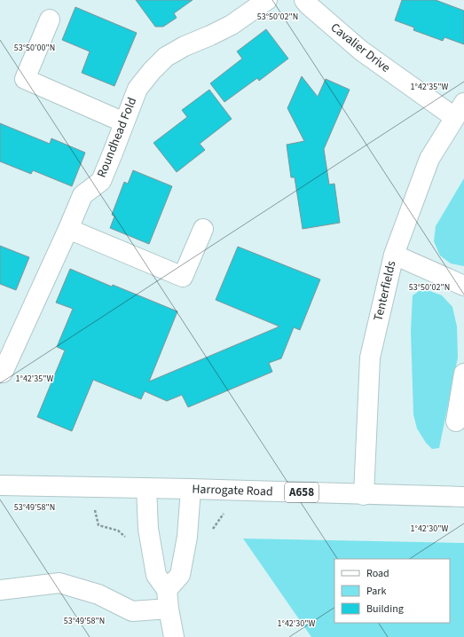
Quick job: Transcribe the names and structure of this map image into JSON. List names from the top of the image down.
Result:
{
  "streets": {
    "main road": [
      "Cavalier Drive",
      "Roundhead Fold",
      "Tenterfields",
      "Harrogate Road",
      "A658"
    ]
  },
  "crossings": [
    ["Cavalier Drive", "Tenterfields"],
    ["Tenterfields", "Harrogate Road"]
  ],
  "legend": ["Road", "Park", "Building"],
  "coordinates": [
    "53°50'02\"N",
    "53°50'00\"N",
    "1°42'35\"W",
    "53°49'58\"N",
    "1°42'30\"W"
  ]
}
